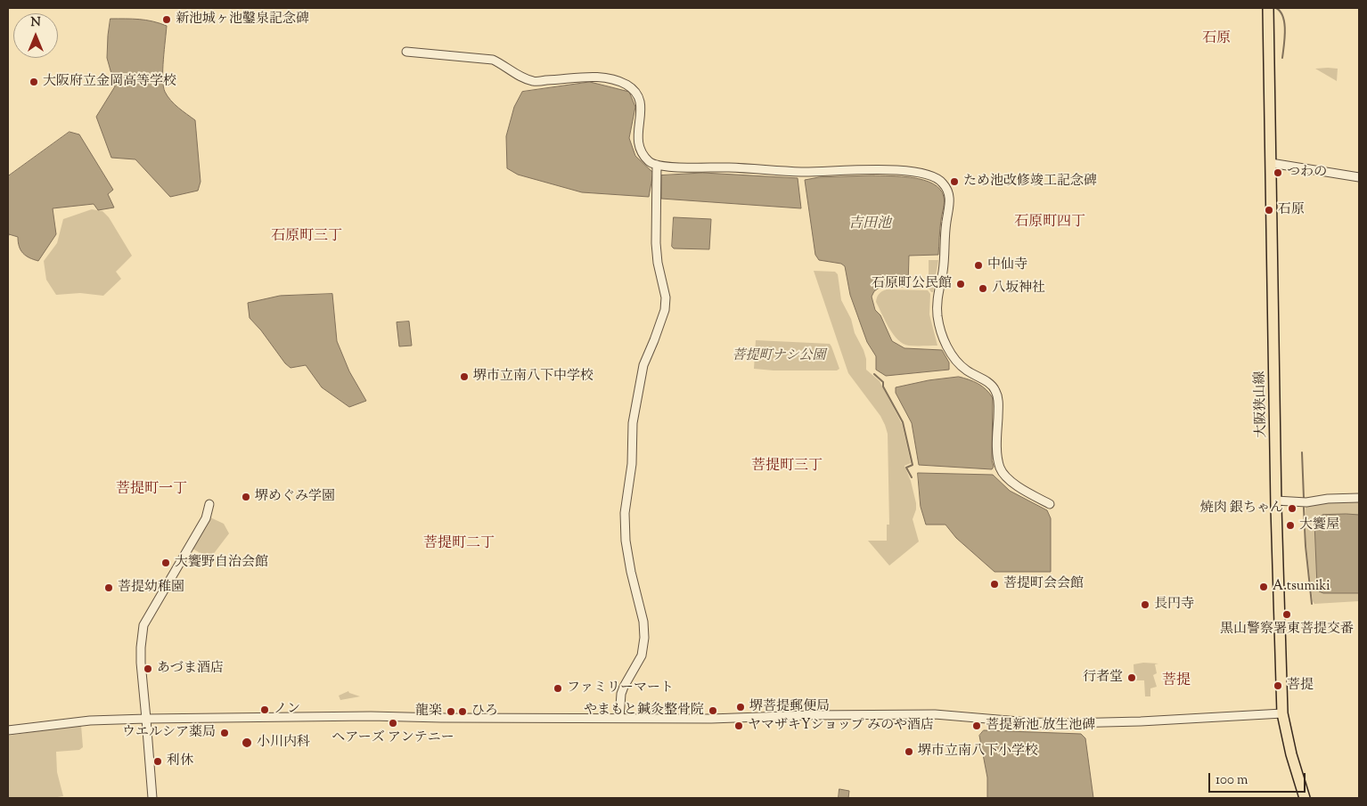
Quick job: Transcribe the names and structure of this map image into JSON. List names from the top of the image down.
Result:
{
  "streets": {
    "main road": ["大阪狭山線"]
  },
  "districts": [
    "石原",
    "石原町四丁",
    "石原町三丁",
    "菩提町三丁",
    "菩提町一丁",
    "菩提町二丁",
    "菩提"
  ],
  "water": ["吉田池"],
  "parks": ["菩提町ナシ公園"],
  "places": [
    "新池城ヶ池鑿泉記念碑",
    "大阪府立金岡高等学校",
    "つわの",
    "ため池改修竣工記念碑",
    "石原",
    "中仙寺",
    "石原町公民館",
    "八坂神社",
    "堺市立南八下中学校",
    "堺めぐみ学園",
    "焼肉 銀ちゃん",
    "大饗屋",
    "大饗野自治会館",
    "菩提町会会館",
    "A.tsumiki",
    "菩提幼稚園",
    "長円寺",
    "黒山警察署東菩提交番",
    "あづま酒店",
    "行者堂",
    "菩提",
    "ファミリーマート",
    "堺菩提郵便局",
    "ノン",
    "やまもと鍼灸整骨院",
    "龍楽",
    "ひろ",
    "ヘアーズ アンテニー",
    "ヤマザキYショップ みのや酒店",
    "菩提新池 放生池碑",
    "ウエルシア薬局",
    "小川内科",
    "堺市立南八下小学校",
    "利休"
  ],
  "scale_bar": "100 m",
  "north": "top"
}
